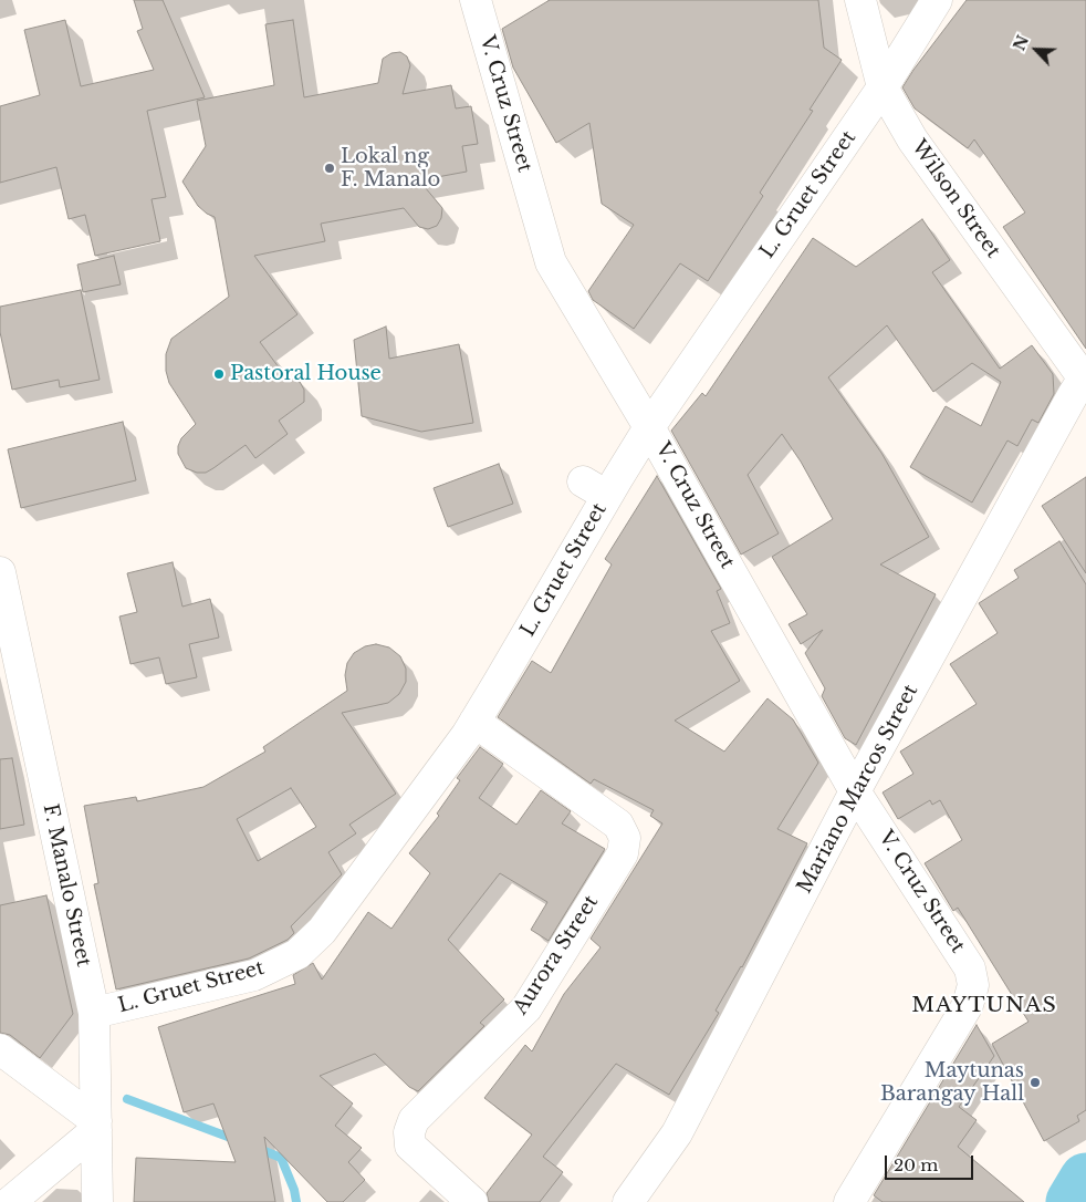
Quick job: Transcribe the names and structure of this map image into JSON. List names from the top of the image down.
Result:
{
  "streets": {
    "street": [
      "V. Cruz Street",
      "L. Gruet Street",
      "Wilson Street",
      "Mariano Marcos Street",
      "F. Manalo Street",
      "Aurora Street"
    ]
  },
  "crossings": [
    ["V. Cruz Street", "L. Gruet Street"],
    ["V. Cruz Street", "Mariano Marcos Street"],
    ["L. Gruet Street", "Wilson Street"],
    ["L. Gruet Street", "F. Manalo Street"],
    ["L. Gruet Street", "Aurora Street"],
    ["Wilson Street", "Mariano Marcos Street"]
  ],
  "districts": ["MAYTUNAS"],
  "places": ["Lokal ng F. Manalo", "Pastoral House", "Maytunas Barangay Hall"],
  "scale_bar": "20 m",
  "north": "top left"
}
